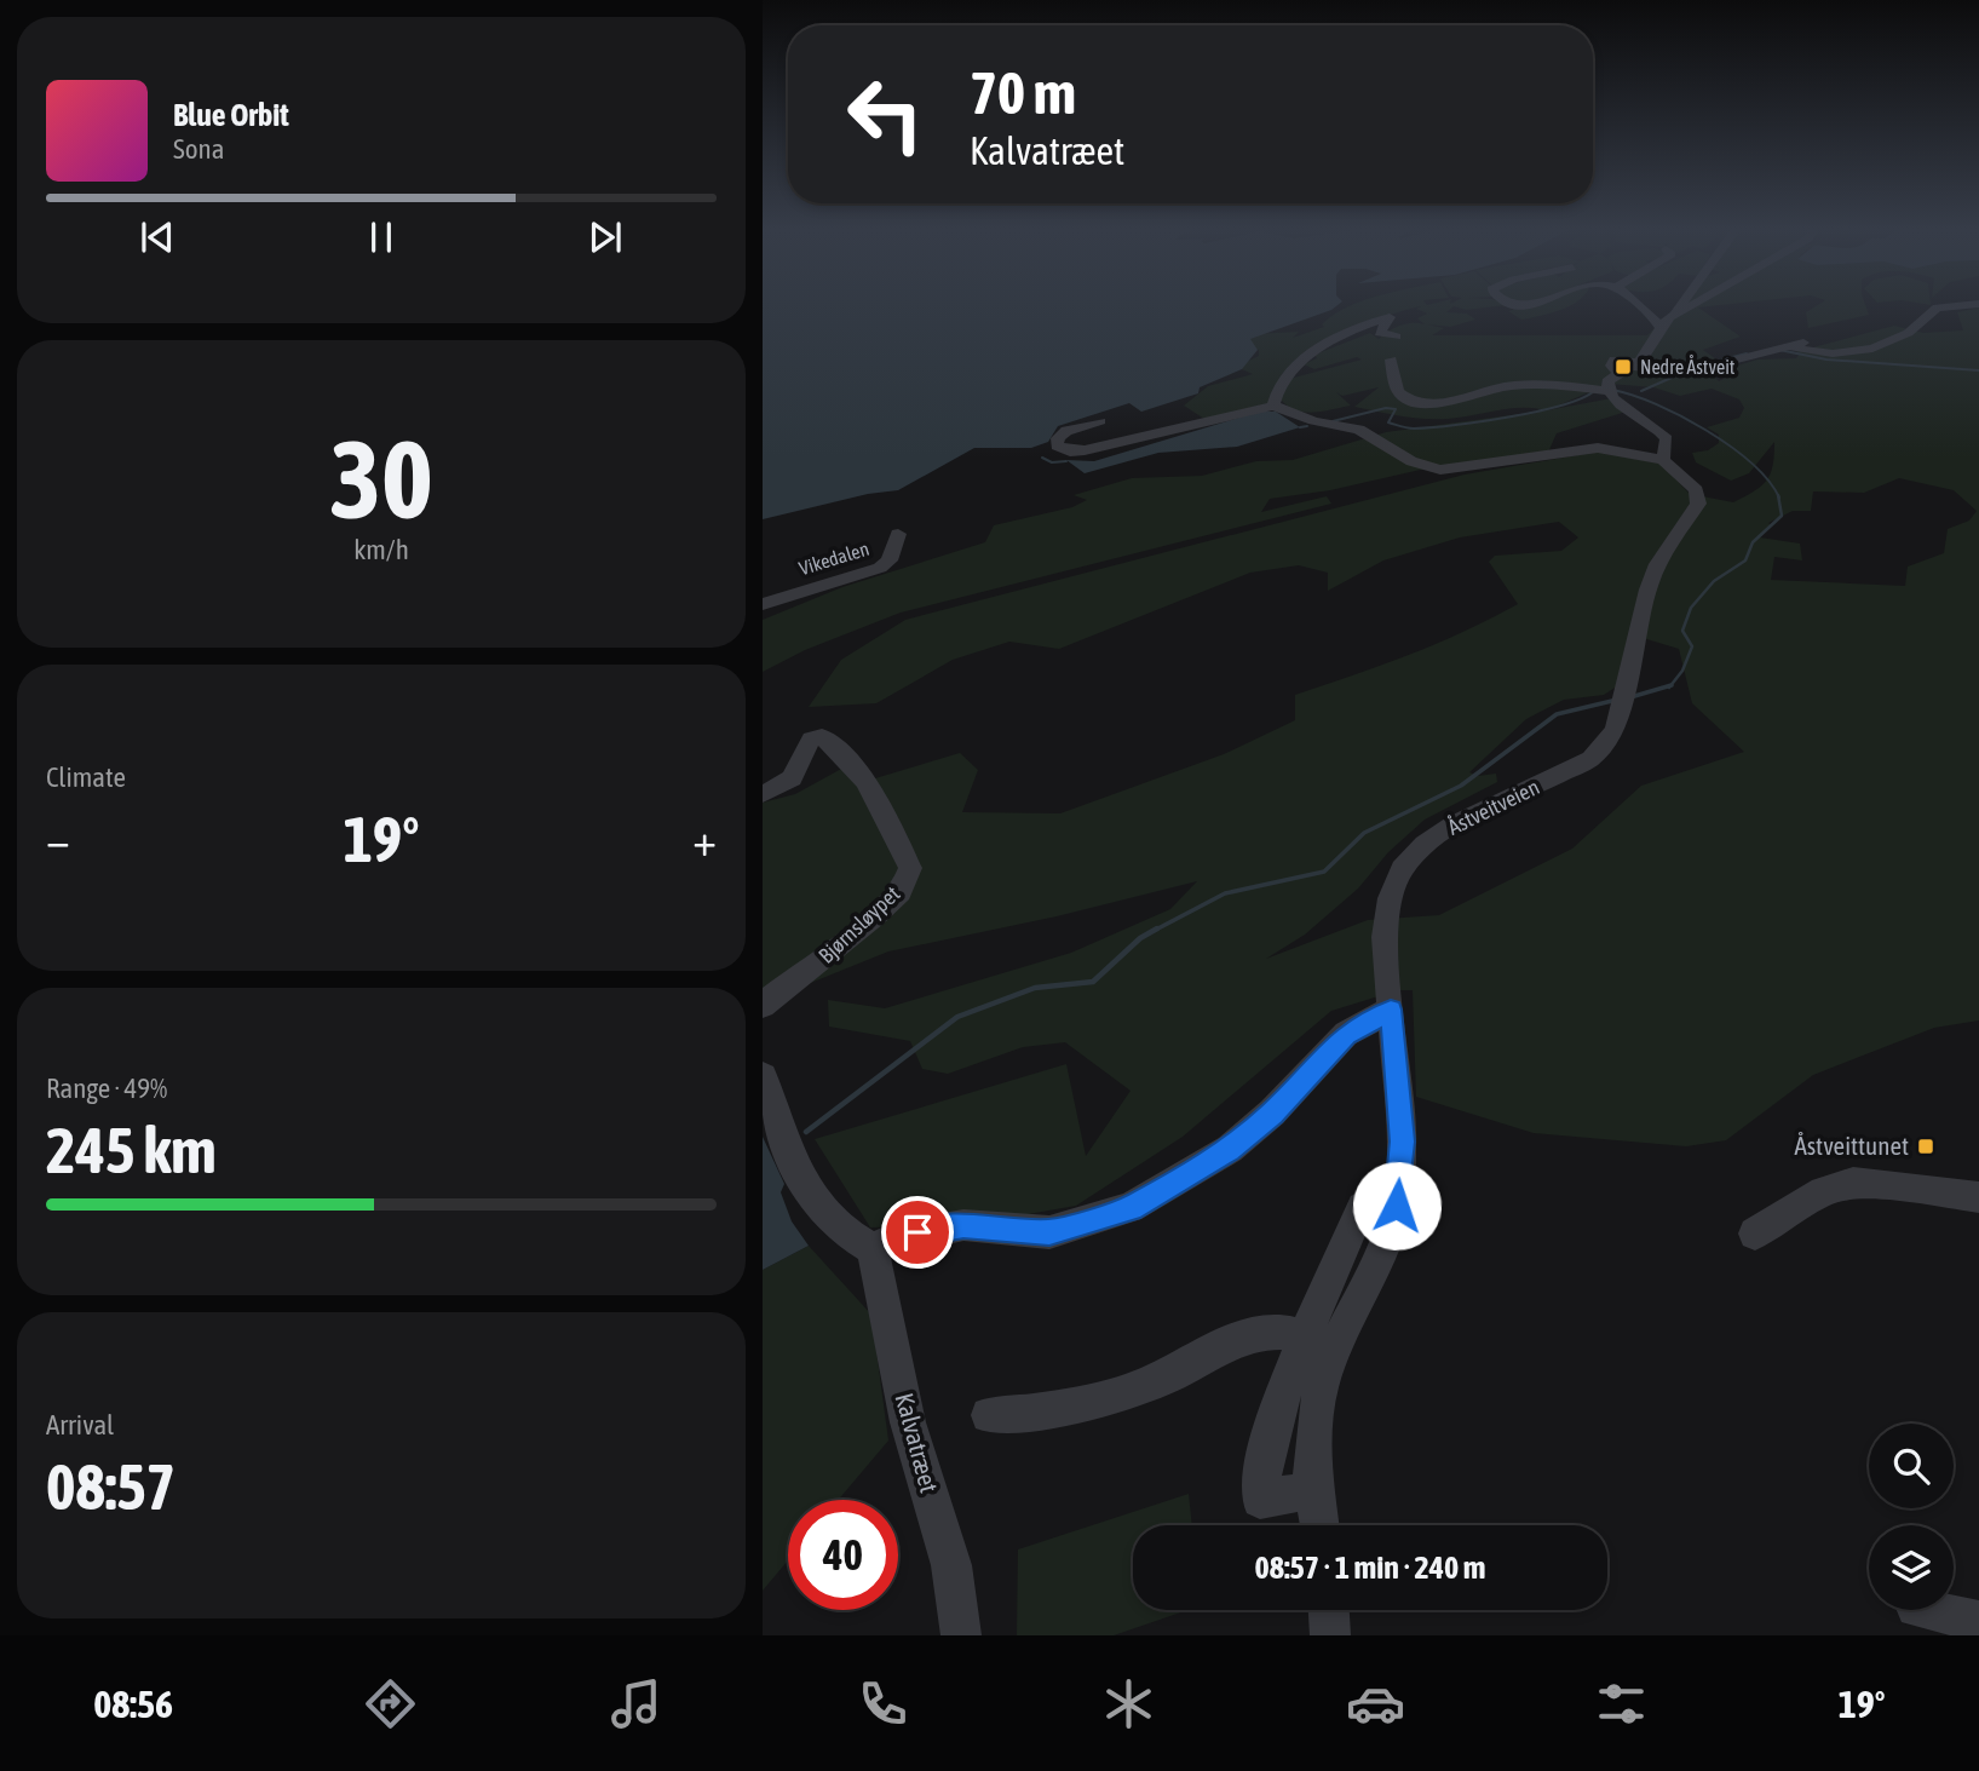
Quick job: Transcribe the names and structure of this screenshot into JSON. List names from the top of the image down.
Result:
{
  "streets": {
    "street": [
      "Vikedalen",
      "Åstveitveien",
      "Bjørnsløypet",
      "Kalvatræet"
    ]
  },
  "places": {
    "transit": ["Nedre Åstveit", "Åstveittunet"]
  },
  "page": {
    "turn": ["70 m", "Kalvatræet"],
    "song": ["Blue Orbit", "Sona"],
    "tile": [
      ["30", "km/h"],
      "Climate",
      ["Range · 49%", "245 km"],
      ["Arrival", "08:57"]
    ],
    "heat": ["−", "19°", "+"],
    "limit": "40",
    "trip": "08:57 · 1 min · 240 m",
    "tabs": ["08:56", "19°"]
  }
}
